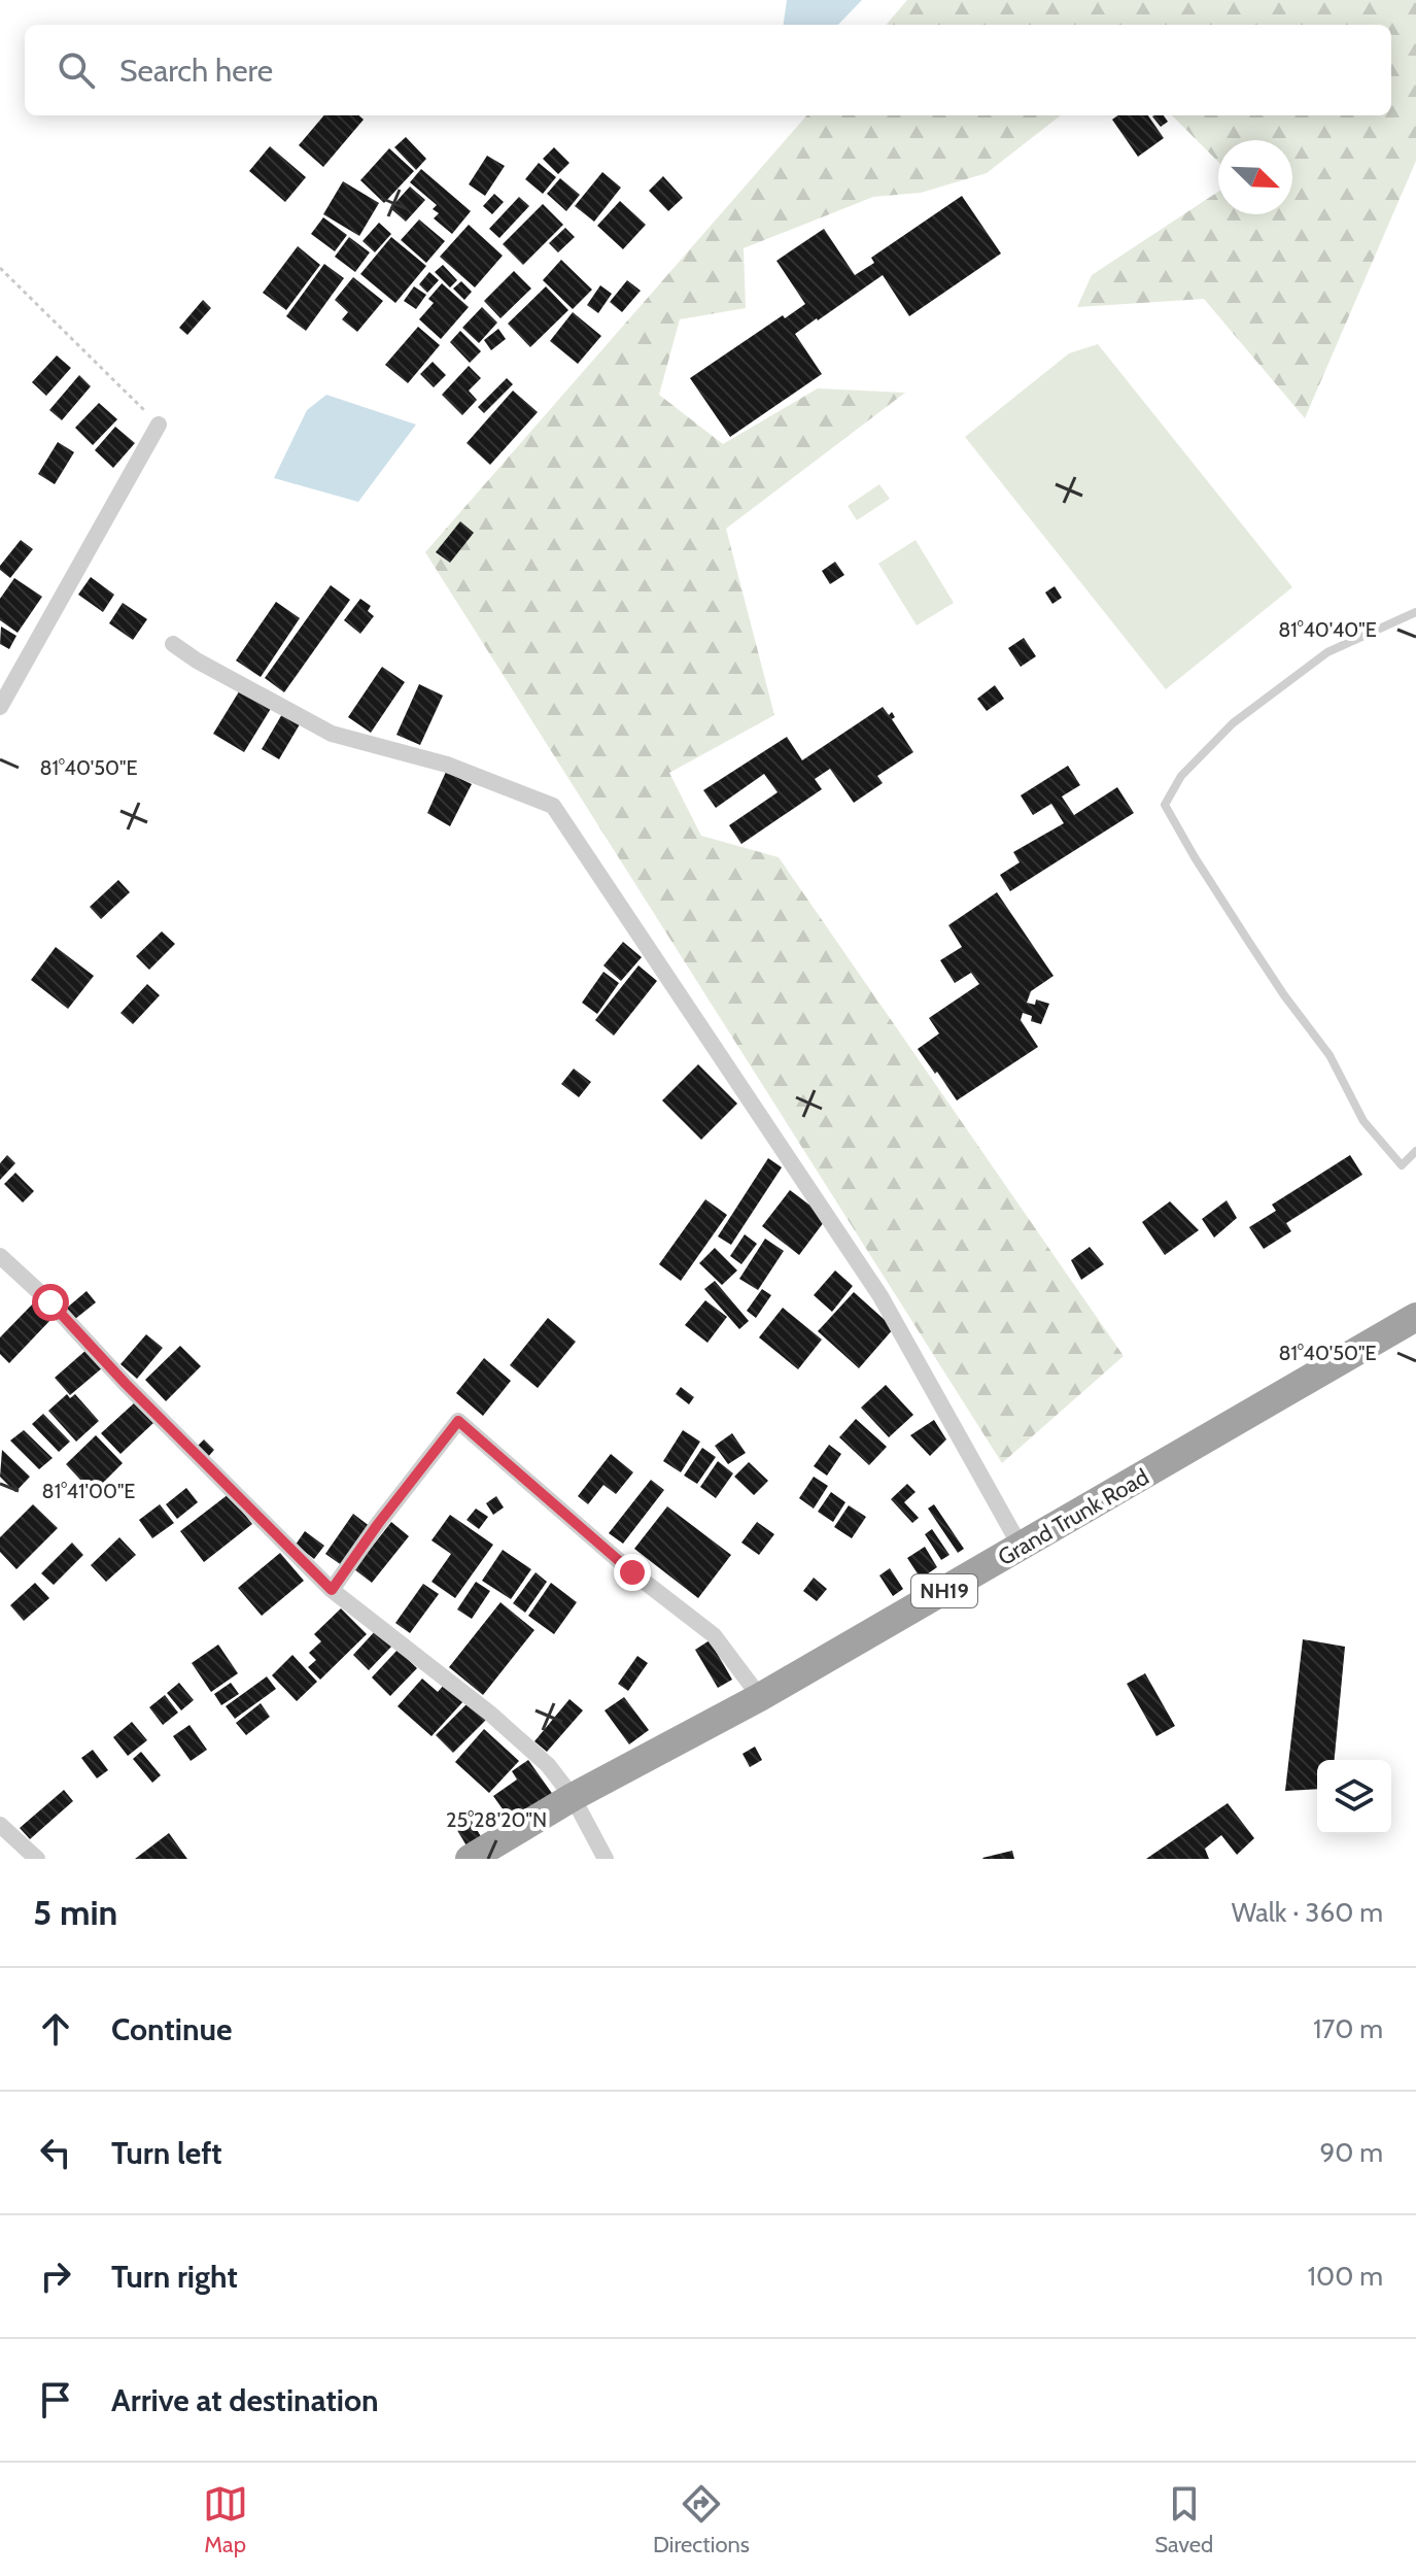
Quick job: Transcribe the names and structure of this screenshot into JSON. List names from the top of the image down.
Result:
{
  "streets": {
    "highway": ["Grand Trunk Road", "NH19"]
  },
  "north": "bottom right",
  "page": {
    "search": "Search here",
    "heading": ["5 min", "Walk · 360 m"],
    "list": [
      ["Continue", "170 m"],
      ["Turn left", "90 m"],
      ["Turn right", "100 m"],
      "Arrive at destination"
    ],
    "nav": ["Map", "Directions", "Saved"]
  },
  "coordinates": [
    "81°40'40\"E",
    "81°40'50\"E",
    "81°41'00\"E",
    "25°28'20\"N"
  ]
}
